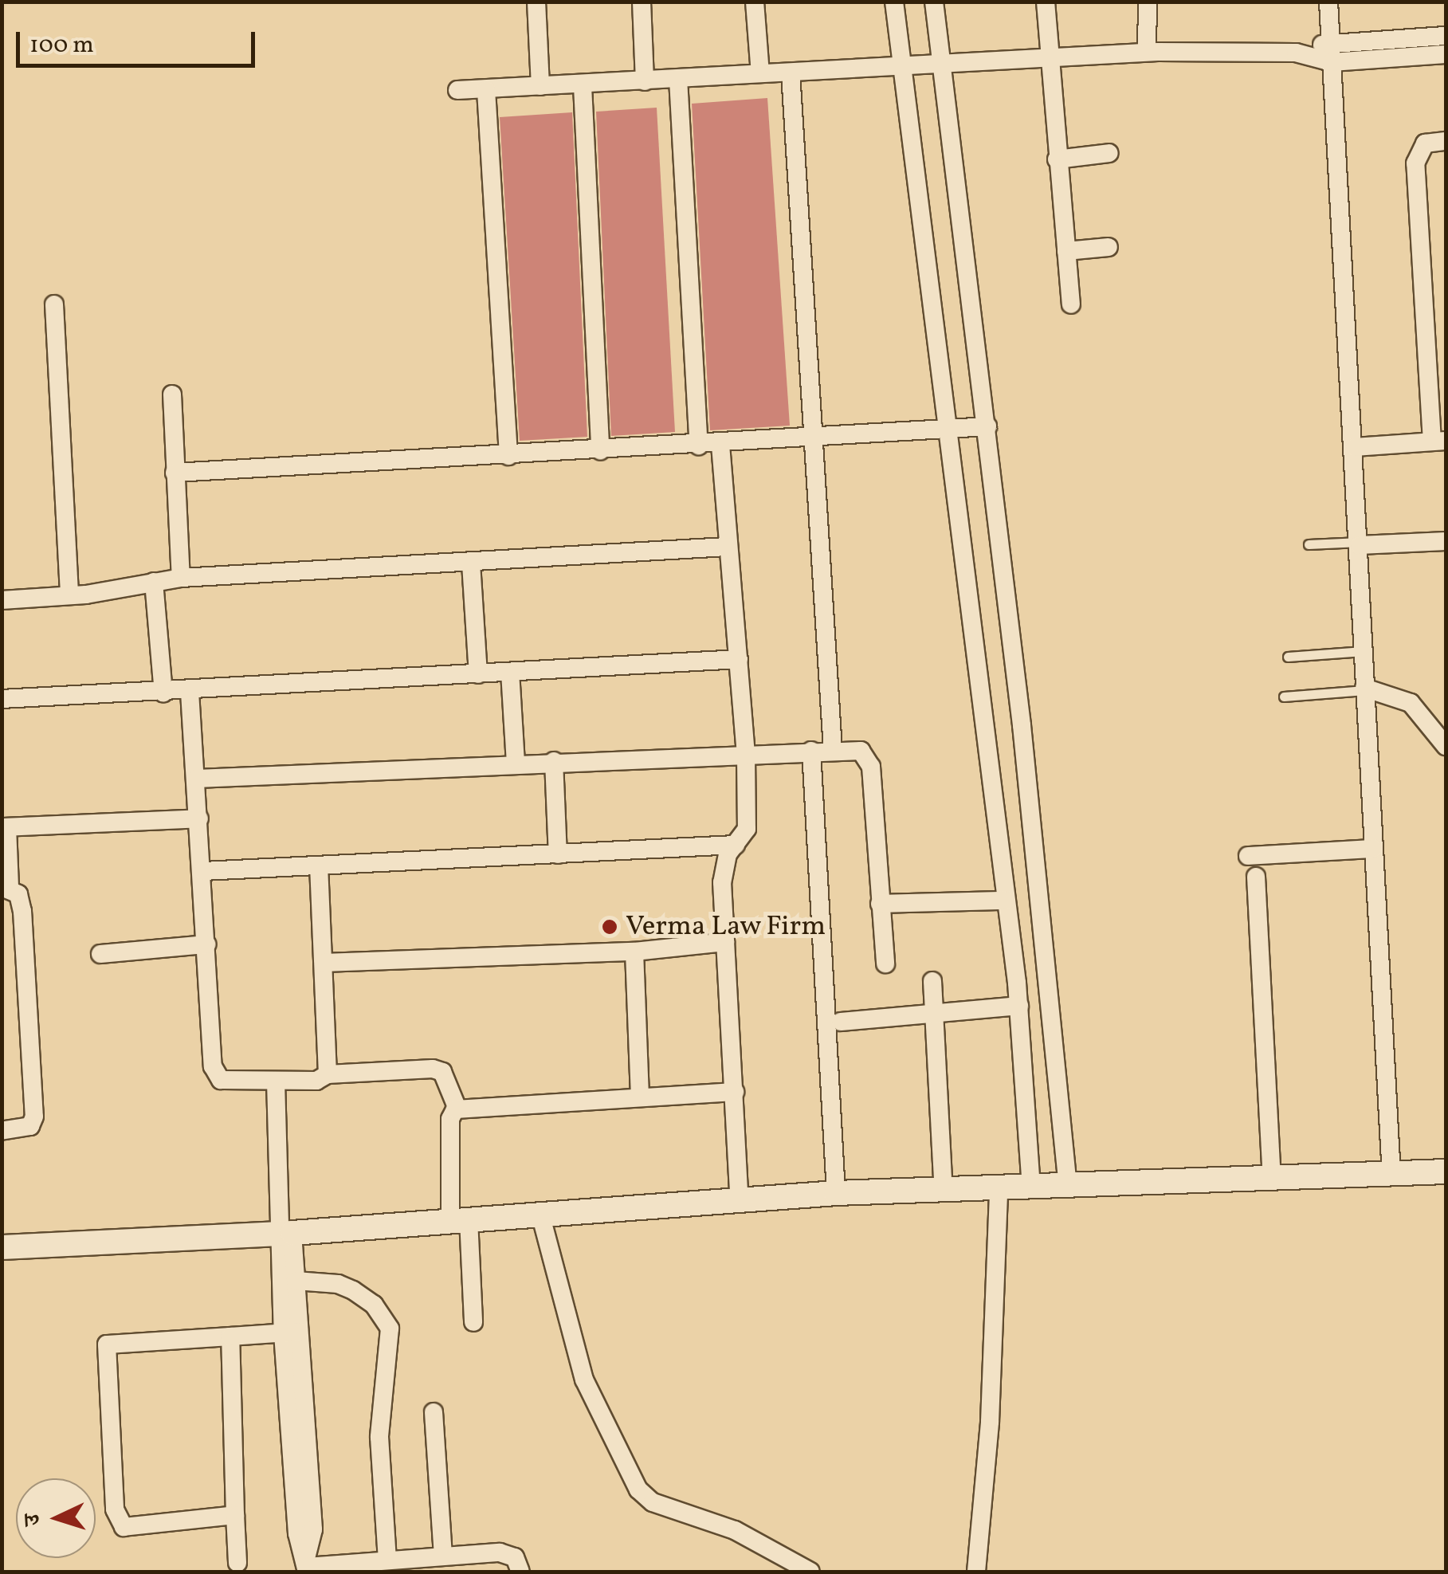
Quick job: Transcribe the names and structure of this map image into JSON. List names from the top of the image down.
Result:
{
  "places": ["Verma Law Firm"],
  "scale_bar": "100 m",
  "north": "left"
}
